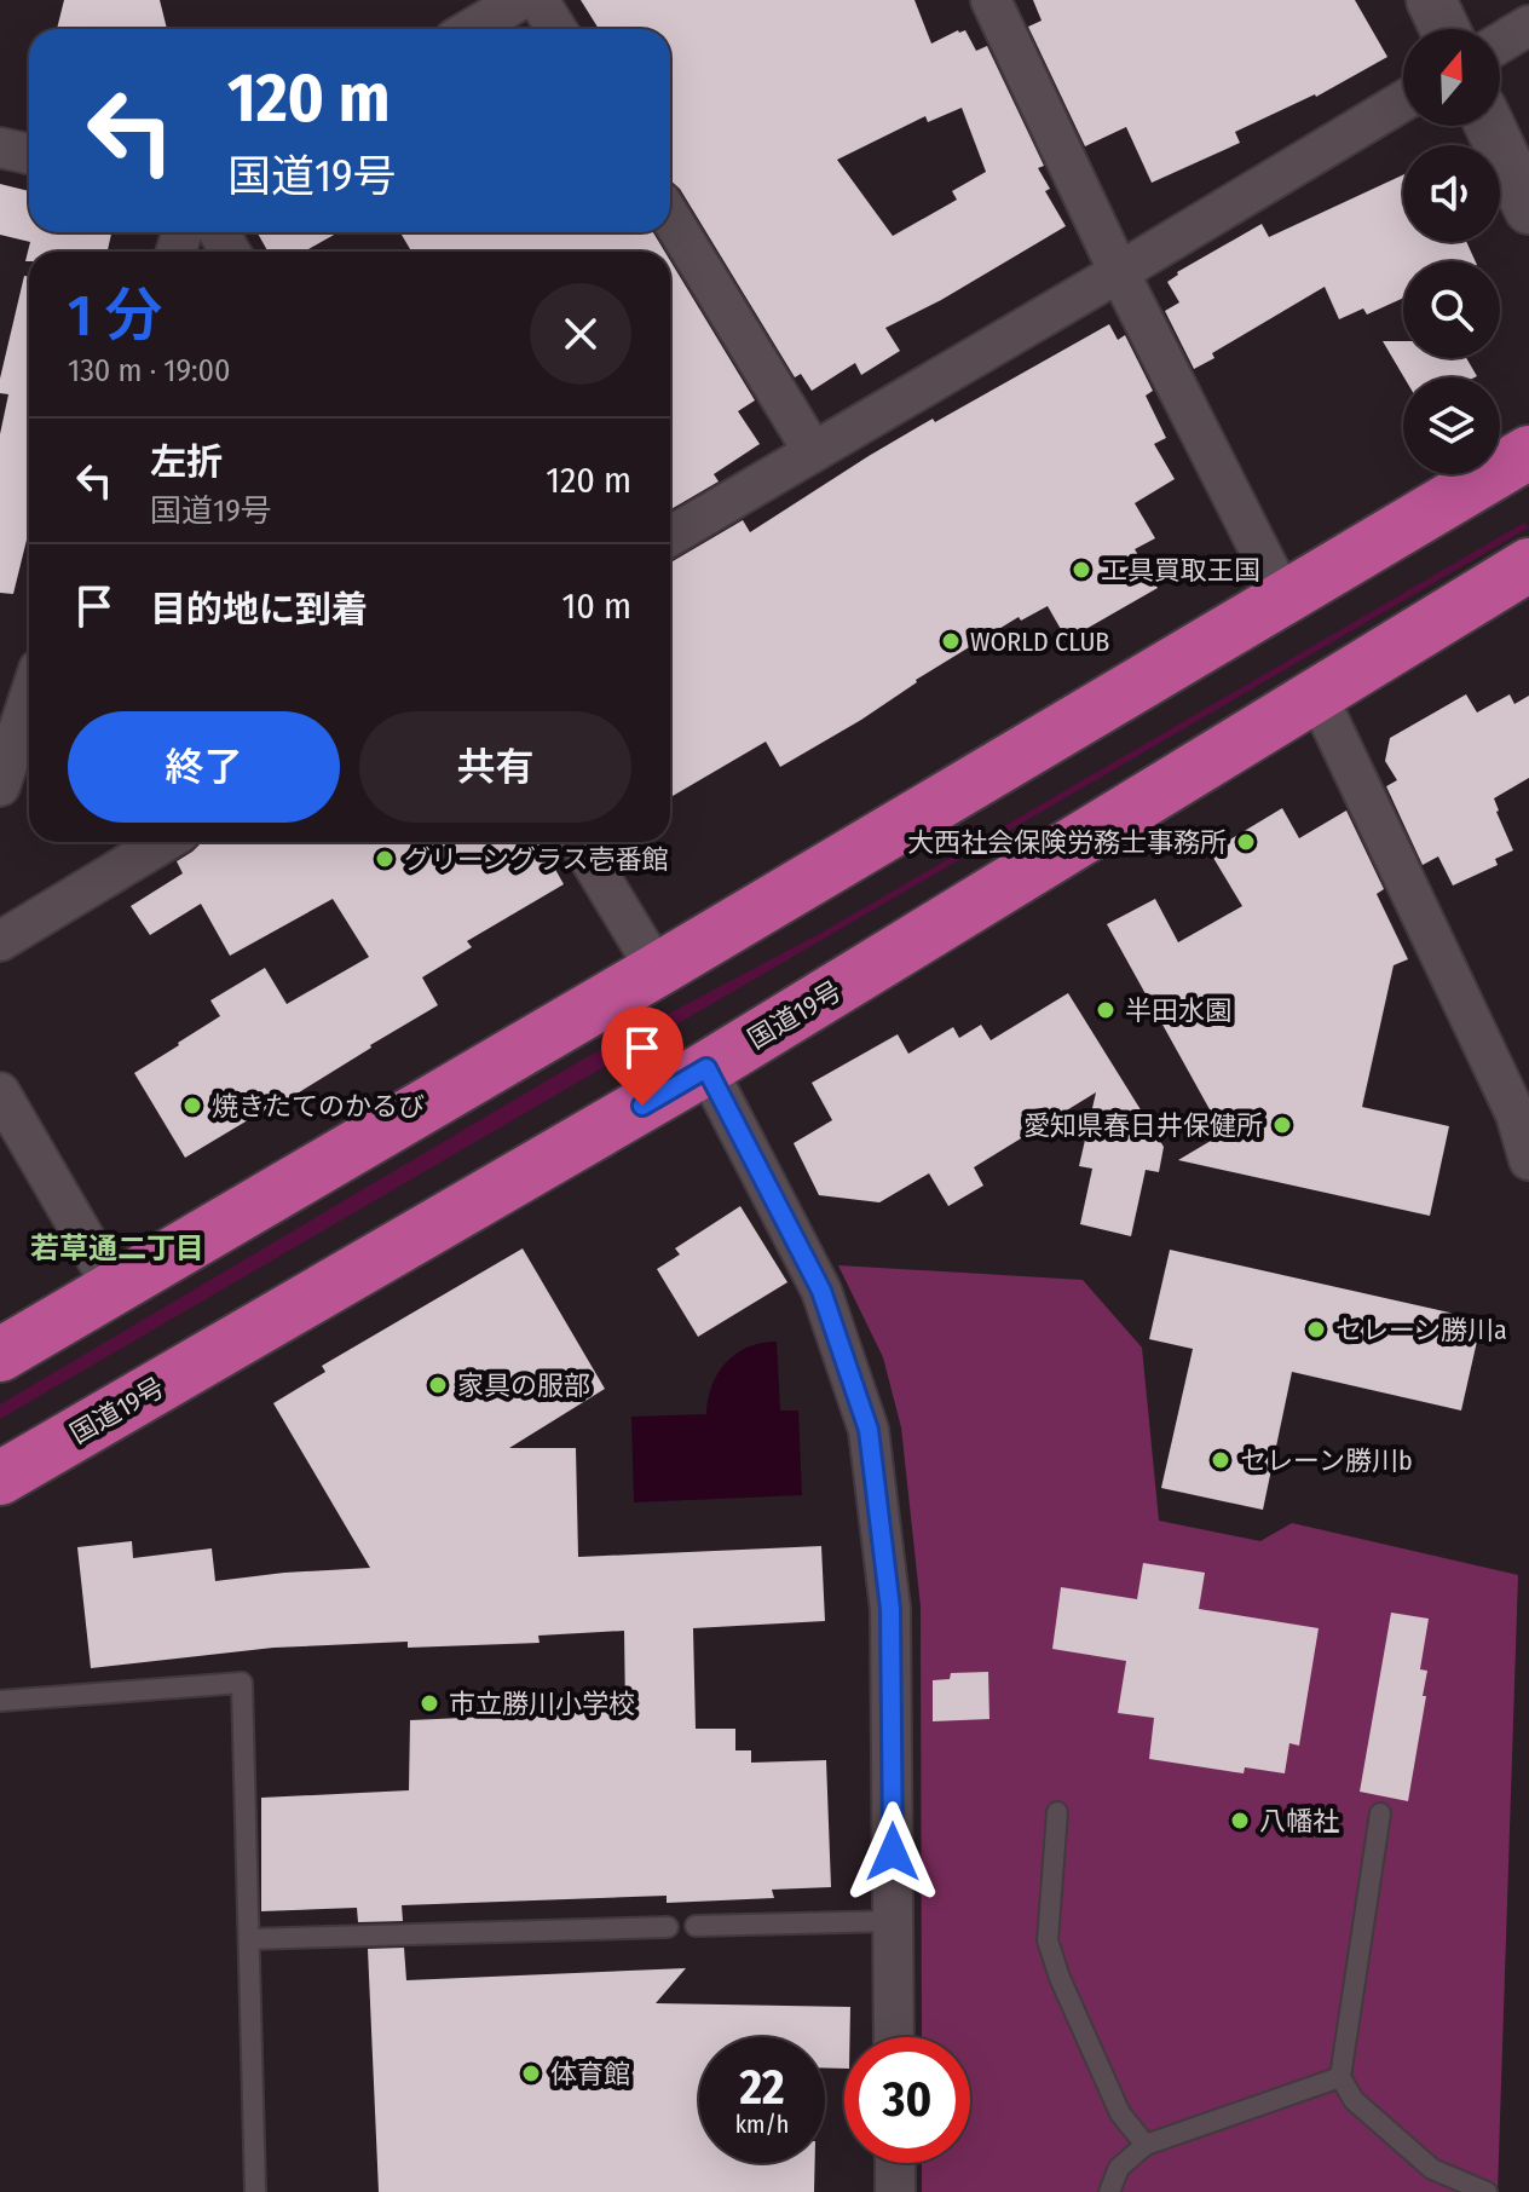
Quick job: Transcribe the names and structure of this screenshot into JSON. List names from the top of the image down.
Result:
{
  "streets": {
    "highway": ["国道19号"]
  },
  "districts": ["若草通二丁目"],
  "places": [
    "工具買取王国",
    "WORLD CLUB",
    "大西社会保険労務士事務所",
    "グリーングラス壱番館",
    "半田水園",
    "焼きたてのかるび",
    "愛知県春日井保健所",
    "セレーン勝川a",
    "家具の服部",
    "セレーン勝川b",
    "市立勝川小学校",
    "八幡社",
    "体育館"
  ],
  "north": "top",
  "page": {
    "turn": ["120 m", "国道19号"],
    "heading": ["1 分", "130 m · 19:00"],
    "list": [
      {
        "name": "左折",
        "note": "国道19号",
        "value": "120 m"
      },
      {
        "name": "目的地に到着",
        "value": "10 m"
      }
    ],
    "buttons": ["終了", "共有"],
    "speed": "22 km/h",
    "limit": "30"
  }
}
